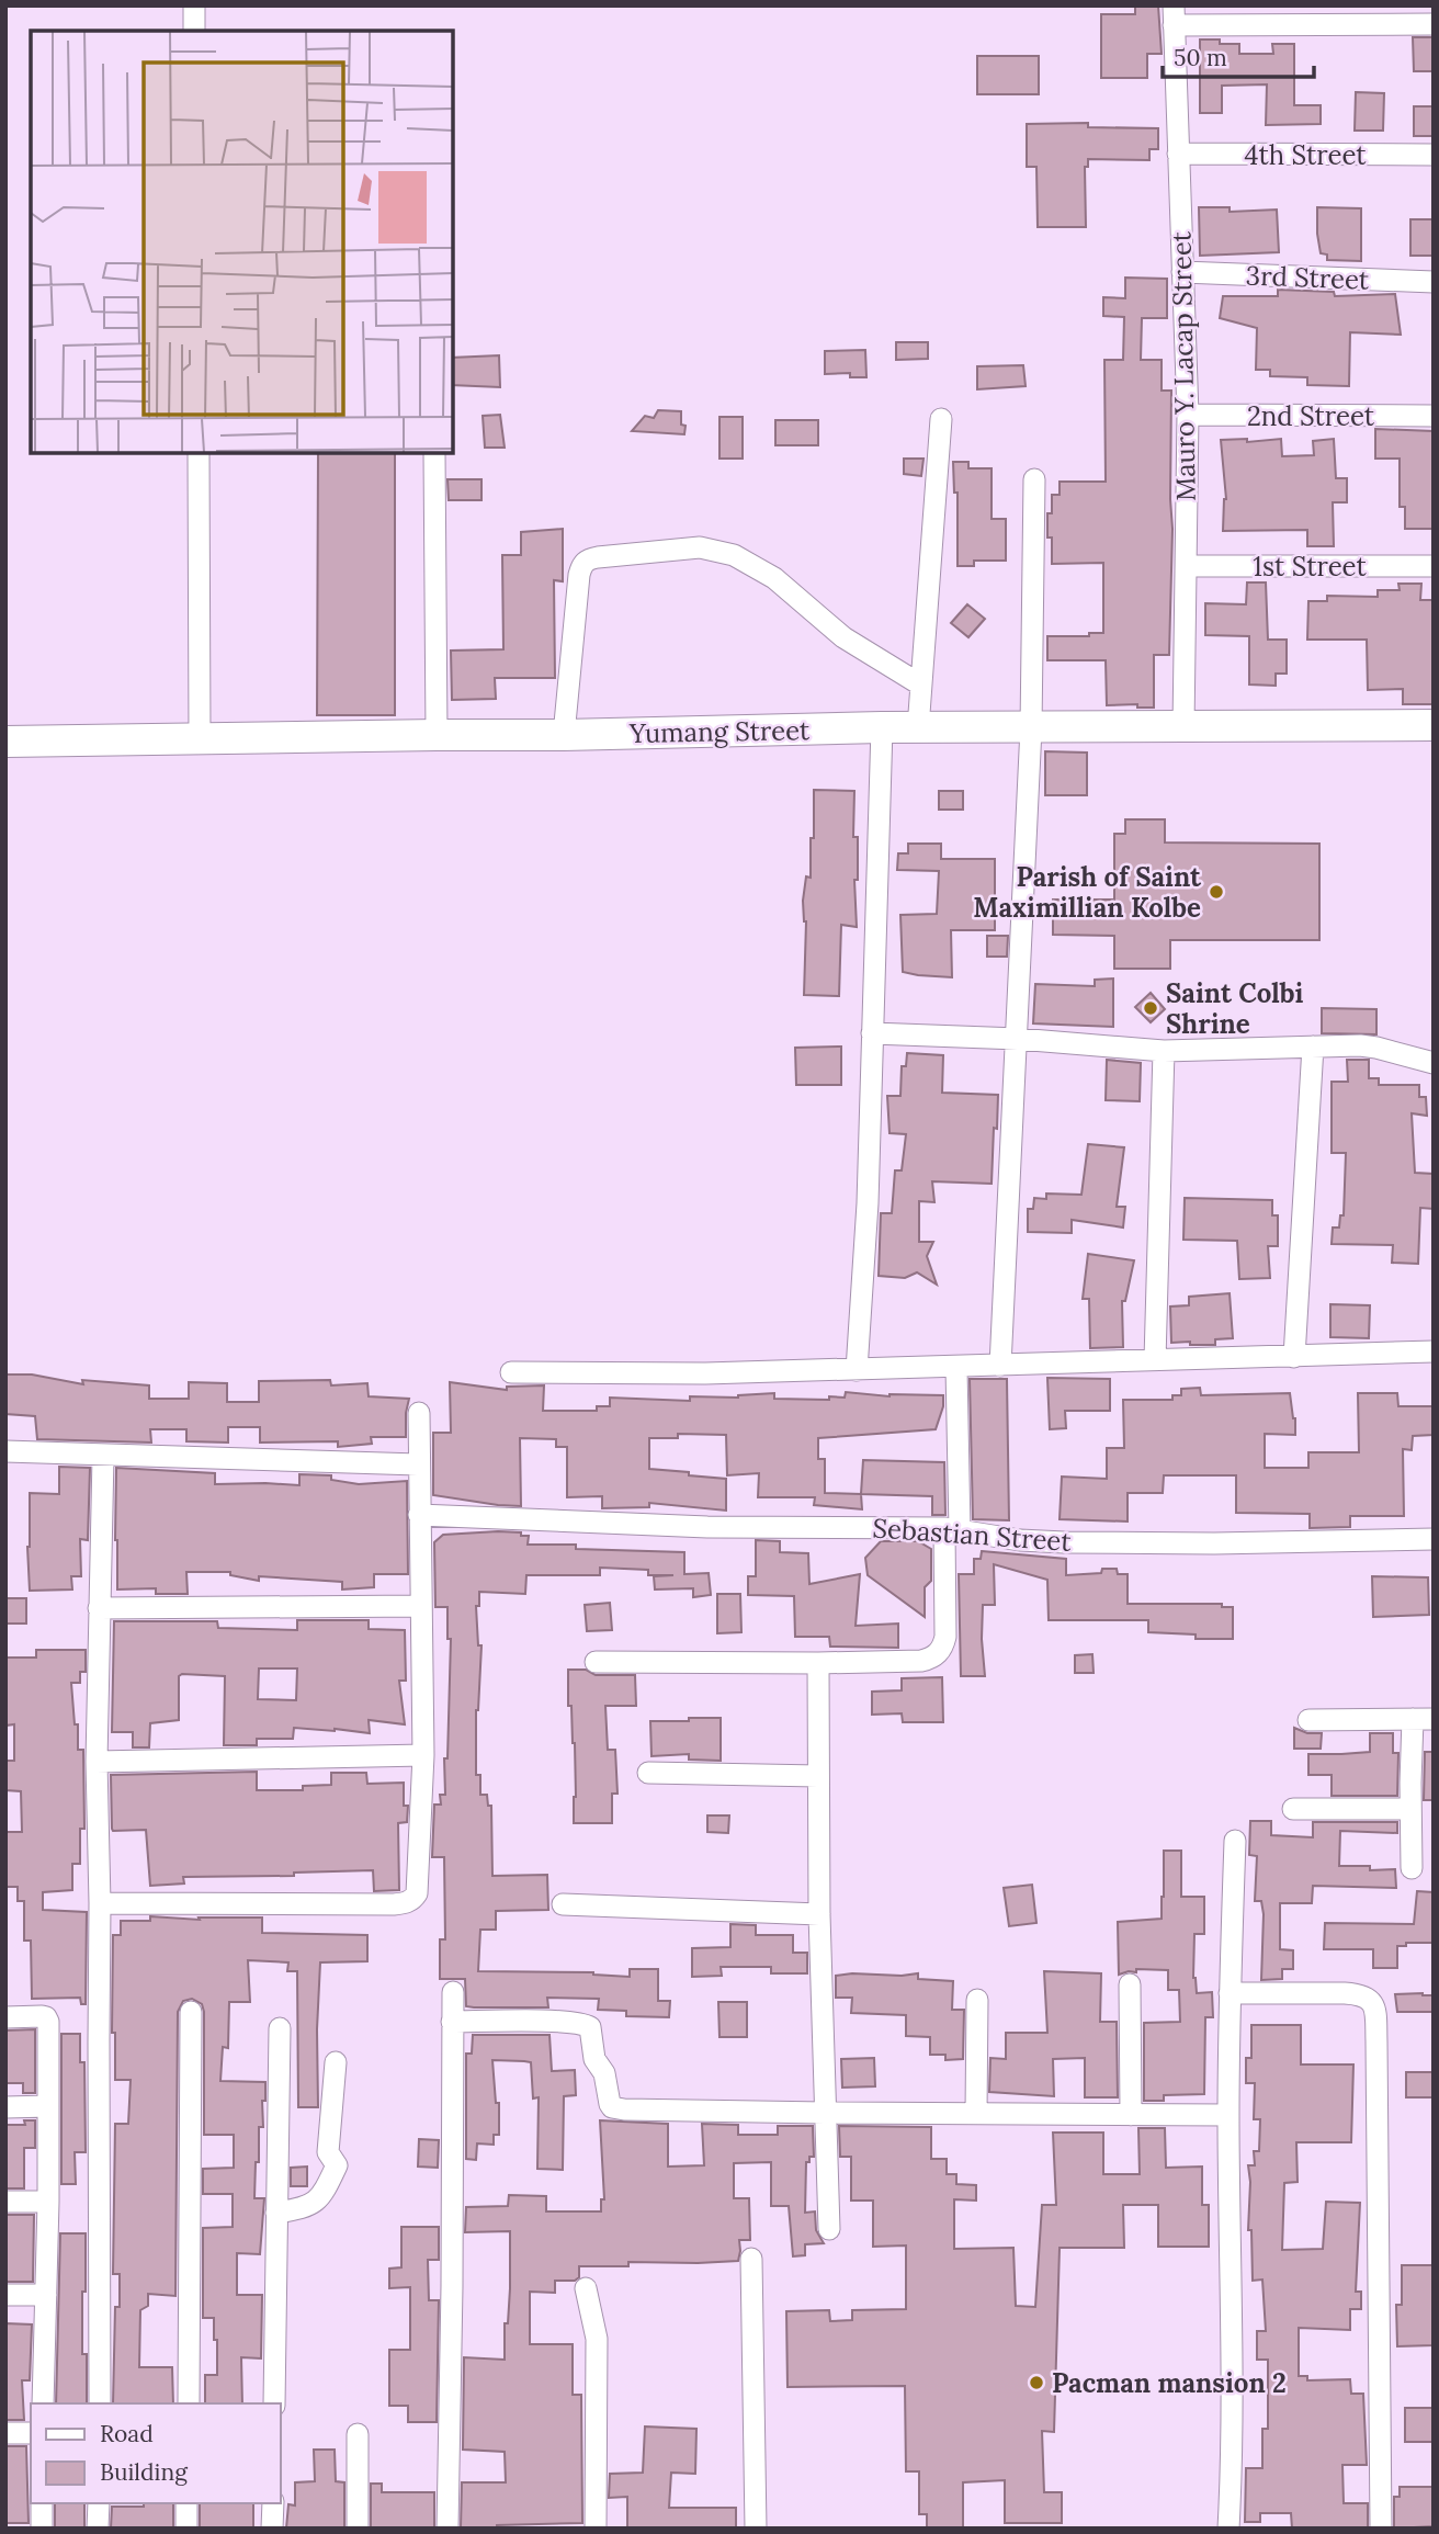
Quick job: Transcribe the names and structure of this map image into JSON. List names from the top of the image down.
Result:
{
  "streets": {
    "main road": ["Yumang Street"],
    "street": [
      "4th Street",
      "3rd Street",
      "Mauro Y. Lacap Street",
      "2nd Street",
      "1st Street",
      "Sebastian Street"
    ]
  },
  "crossings": [
    ["4th Street", "Mauro Y. Lacap Street"],
    ["3rd Street", "Mauro Y. Lacap Street"],
    ["Mauro Y. Lacap Street", "2nd Street"],
    ["Mauro Y. Lacap Street", "1st Street"],
    ["Mauro Y. Lacap Street", "Yumang Street"]
  ],
  "places": ["Parish of Saint Maximillian Kolbe", "Saint Colbi Shrine", "Pacman mansion 2"],
  "legend": ["Road", "Building"],
  "scale_bar": "50 m"
}
